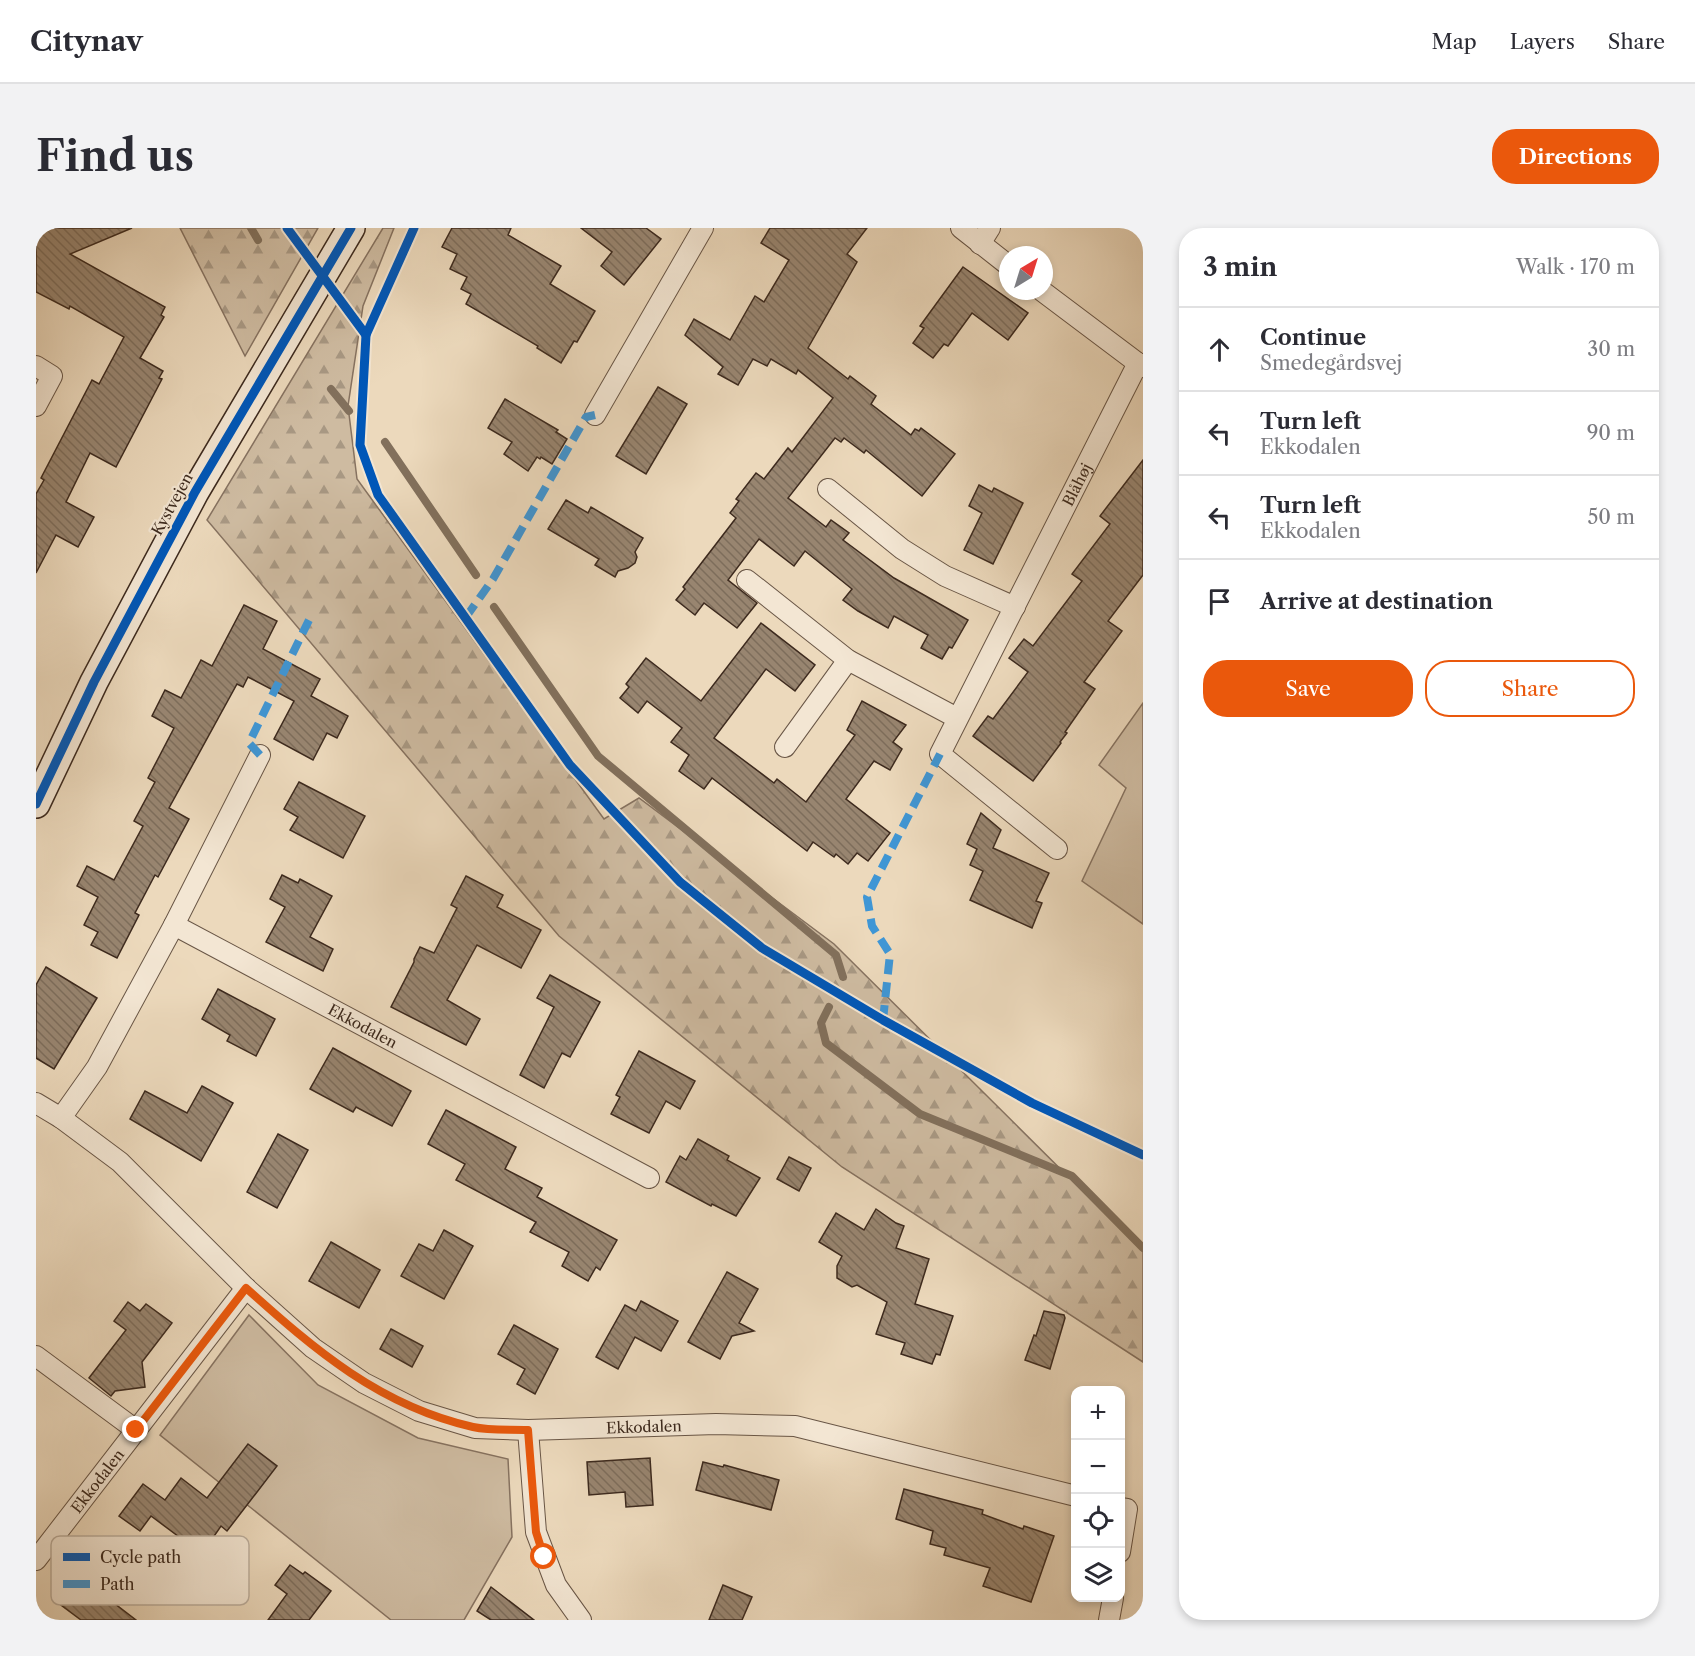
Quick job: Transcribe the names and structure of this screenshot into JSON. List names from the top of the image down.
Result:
{
  "streets": {
    "street": ["Blåhøj", "Kystvejen", "Ekkodalen"]
  },
  "legend": ["Cycle path", "Path"],
  "north": "top right",
  "page": {
    "header": "Citynav",
    "nav": ["Map", "Layers", "Share"],
    "buttons": [
      "Directions",
      ["Save", "Share"]
    ],
    "title": "Find us",
    "heading": ["3 min", "Walk · 170 m"],
    "list": [
      ["Continue", "Smedegårdsvej", "30 m"],
      ["Turn left", "Ekkodalen", "90 m"],
      ["Turn left", "Ekkodalen", "50 m"],
      "Arrive at destination"
    ],
    "map_buttons": ["+", "−"]
  }
}
